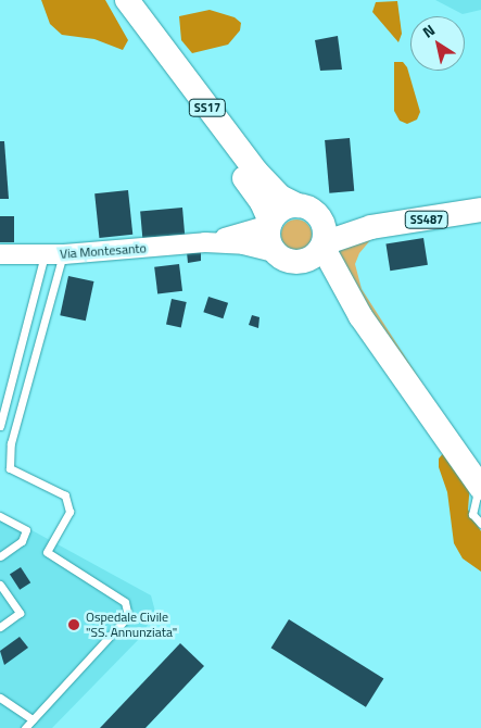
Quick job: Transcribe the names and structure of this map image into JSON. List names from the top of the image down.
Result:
{
  "streets": {
    "main road": ["SS17", "SS487"],
    "street": ["Via Montesanto"]
  },
  "crossings": [
    ["SS17", "SS487"],
    ["SS17", "Via Montesanto"],
    ["SS487", "Via Montesanto"]
  ],
  "places": ["Ospedale Civile \"SS. Annunziata\""],
  "north": "top left"
}
